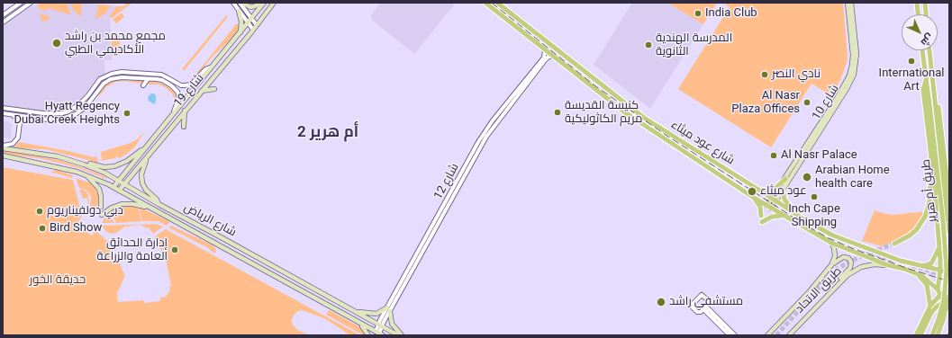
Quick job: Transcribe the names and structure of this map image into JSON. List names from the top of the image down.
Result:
{
  "streets": {
    "main road": [
      "شارع 19",
      "شارع 10",
      "شارع عود ميثاء",
      "طريق أم هرير",
      "شارع الرياض",
      "طريق الاتحاد"
    ],
    "street": ["شارع 12"]
  },
  "crossings": [
    ["شارع 19", "شارع الرياض"],
    ["شارع 10", "شارع عود ميثاء"],
    ["شارع عود ميثاء", "شارع 12"],
    ["شارع عود ميثاء", "طريق الاتحاد"],
    ["شارع 12", "شارع الرياض"]
  ],
  "districts": ["أم هرير 2"],
  "parks": ["حديقة الخور"],
  "places": [
    "India Club",
    "مجمع محمد بن راشد الأكاديمي الطبي",
    "المدرسة الهندية الثانوية",
    "International Art",
    "نادي النصر",
    "Al Nasr Plaza Offices",
    "كنيسة القديسة مريم الكاثوليكية",
    "Hyatt Regency Dubai Creek Heights",
    "Al Nasr Palace",
    "Arabian Home health care",
    "عود ميثاء",
    "Inch Cape Shipping",
    "دبي دولفيناريوم",
    "Bird Show",
    "إدارة الحدائق العامة والزراعة",
    "مستشفى راشد"
  ],
  "north": "bottom right"
}
